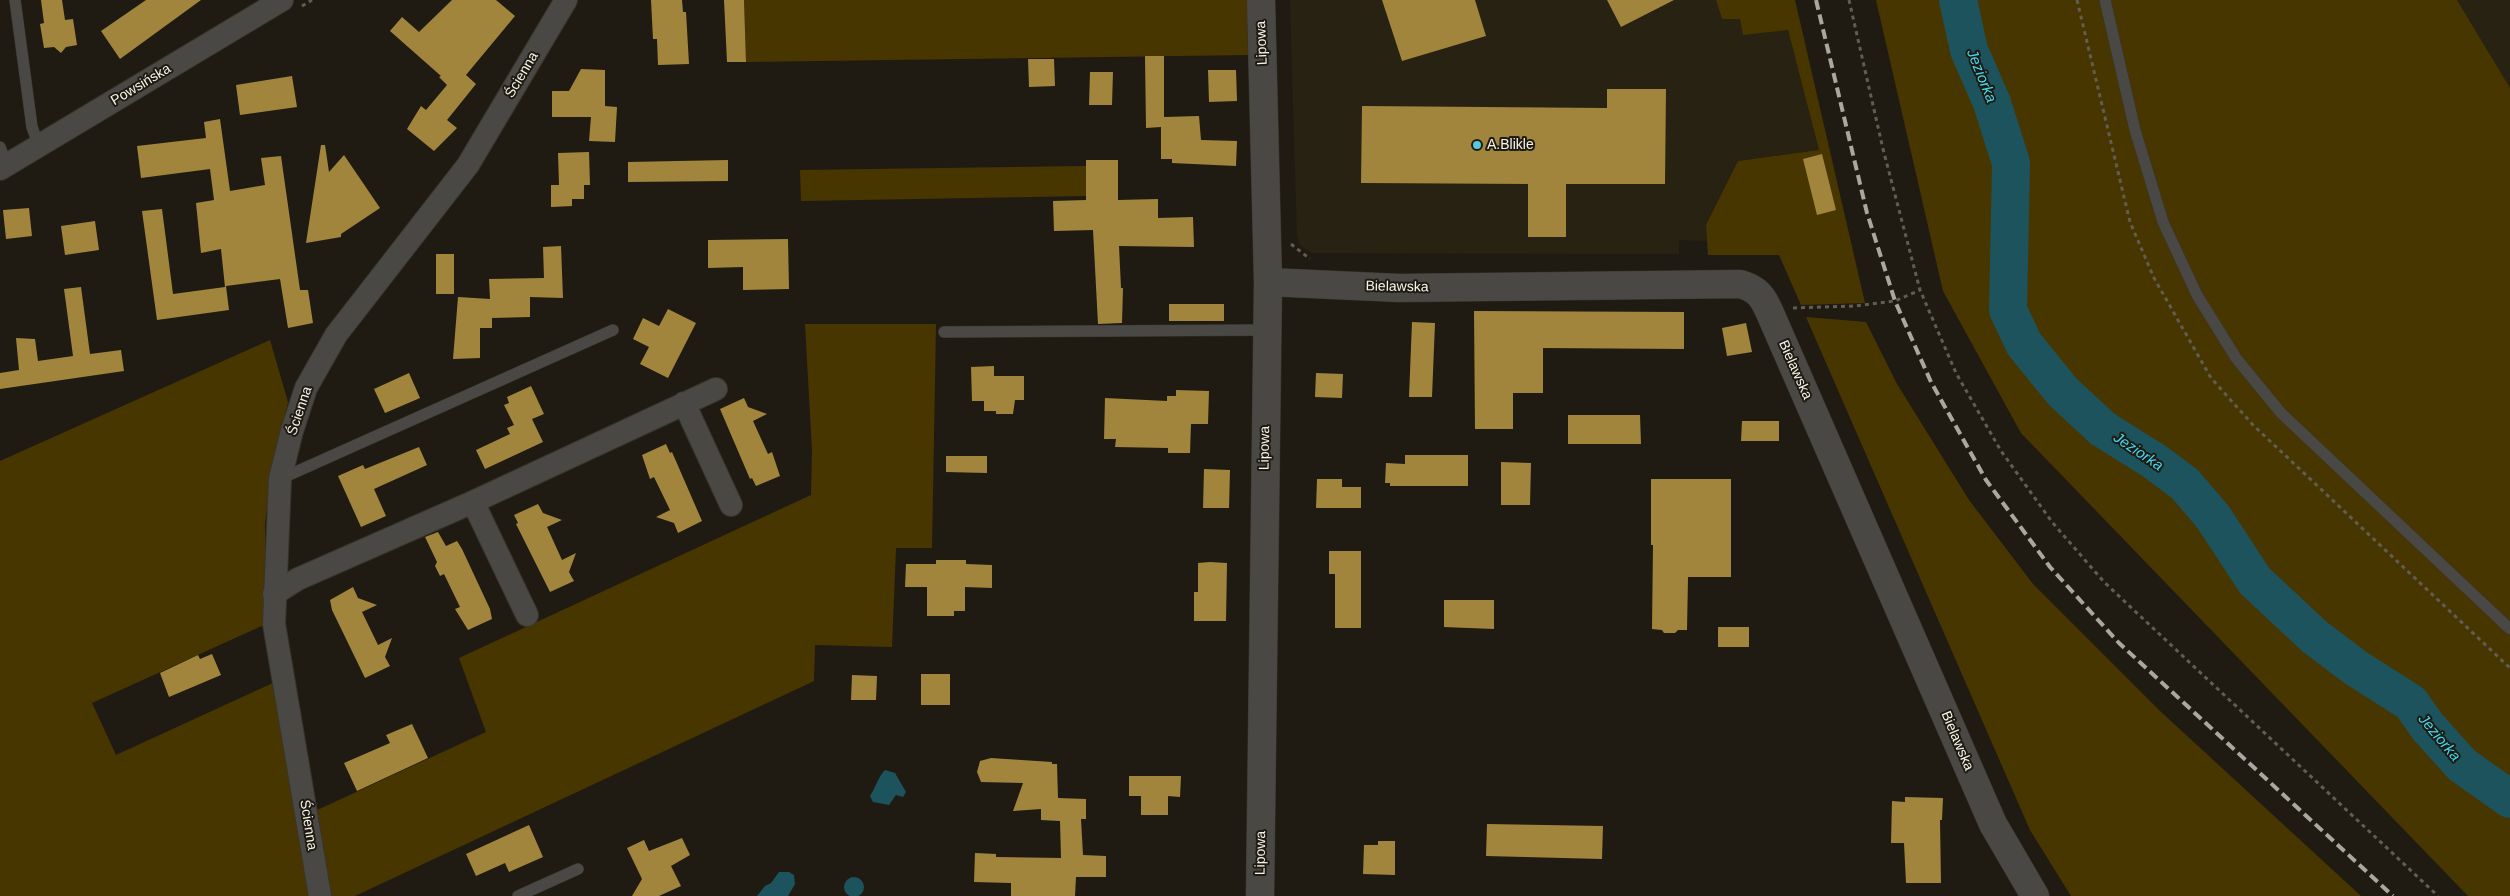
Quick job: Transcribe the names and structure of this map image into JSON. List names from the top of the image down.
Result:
{
  "streets": {
    "street": [
      "Lipowa",
      "Ścienna",
      "Powsińska",
      "Bielawska"
    ]
  },
  "crossings": [
    ["Lipowa", "Bielawska"]
  ],
  "water": ["Jeziorka"],
  "places": ["A.Blikle"]
}
